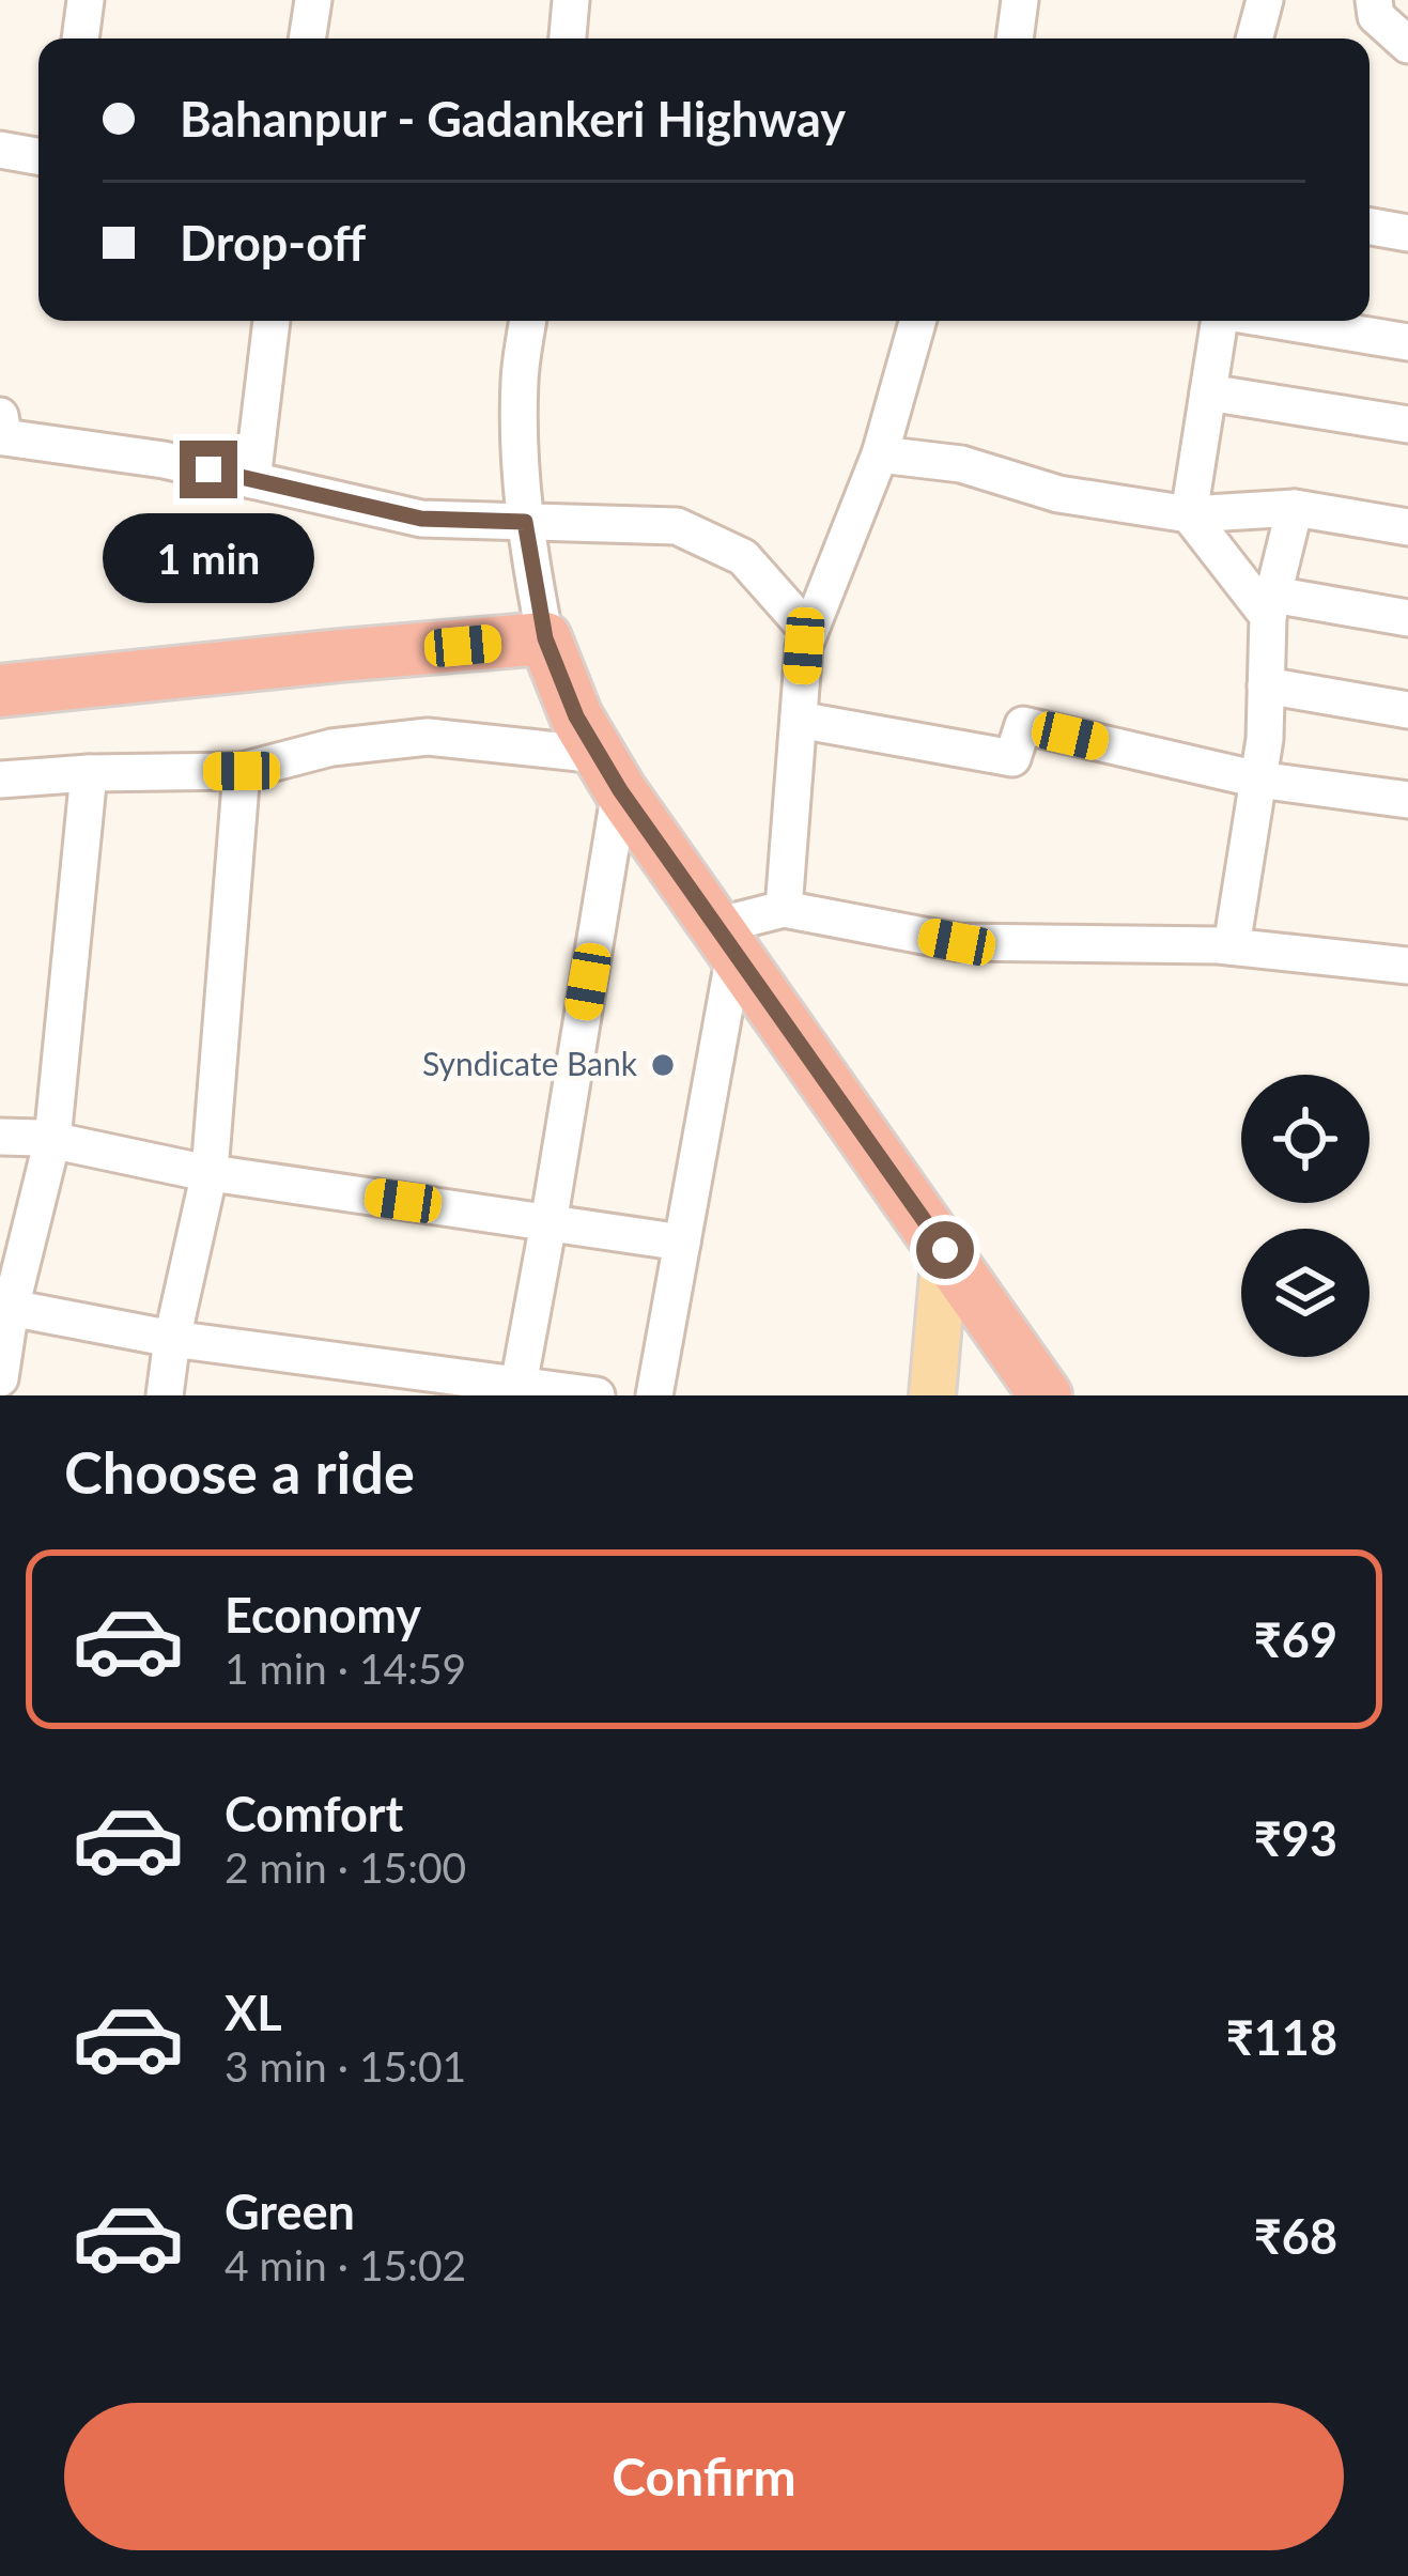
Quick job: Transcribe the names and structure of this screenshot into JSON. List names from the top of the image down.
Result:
{
  "places": ["Syndicate Bank"],
  "page": {
    "banner": ["Bahanpur - Gadankeri Highway", "Drop-off"],
    "bubble": "1 min",
    "heading": "Choose a ride",
    "list": [
      {
        "name": "Economy",
        "note": "1 min · 14:59",
        "value": "₹69"
      },
      {
        "name": "Comfort",
        "note": "2 min · 15:00",
        "value": "₹93"
      },
      {
        "name": "XL",
        "note": "3 min · 15:01",
        "value": "₹118"
      },
      {
        "name": "Green",
        "note": "4 min · 15:02",
        "value": "₹68"
      }
    ],
    "buttons": "Confirm"
  }
}
